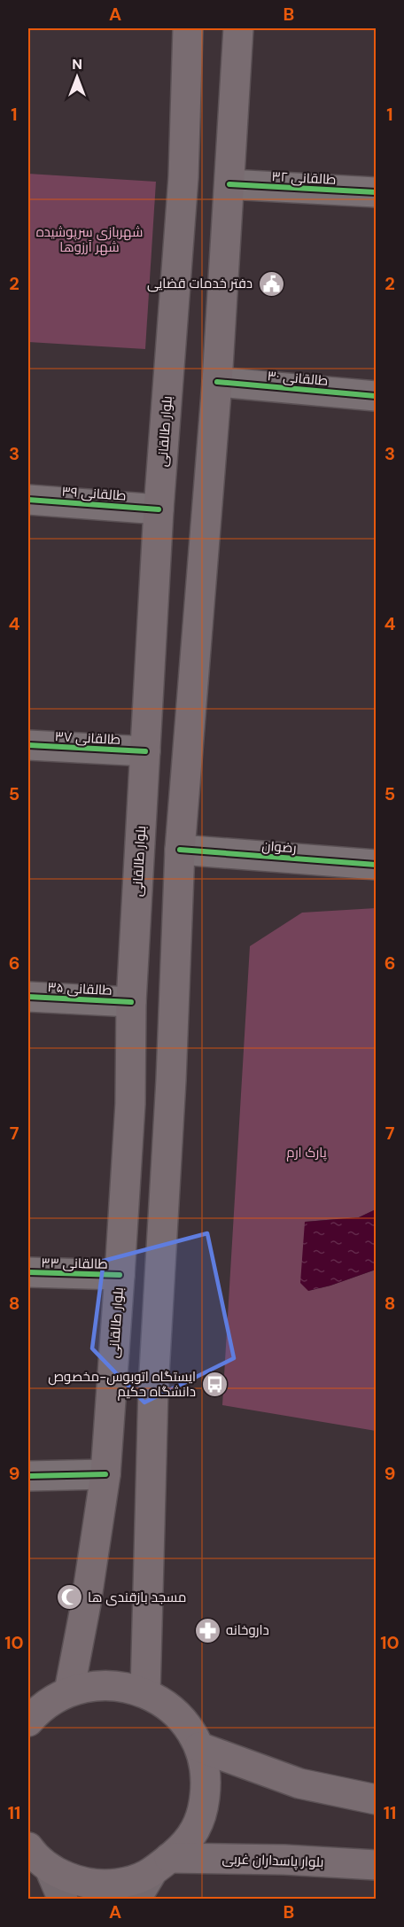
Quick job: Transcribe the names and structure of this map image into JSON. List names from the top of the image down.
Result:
{
  "streets": {
    "main road": ["بلوار طالقانی", "بلوار پاسداران غربی"],
    "street": [
      "طالقانی ۳۲",
      "طالقانی ۳۰",
      "طالقانی ۳۹",
      "طالقانی ۳۷",
      "رضوان",
      "طالقانی ۳۵",
      "طالقانی ۳۳"
    ]
  },
  "crossings": [
    ["بلوار طالقانی", "طالقانی ۳۹"],
    ["بلوار طالقانی", "طالقانی ۳۷"],
    ["بلوار طالقانی", "طالقانی ۳۵"],
    ["بلوار طالقانی", "طالقانی ۳۳"]
  ],
  "parks": ["شهربازی سرپوشیده شهر آرزوها", "پارک ارم"],
  "places": {
    "public building": ["دفتر خدمات قضایی"],
    "bus stop": ["ایستگاه اتوبوس-مخصوص دانشگاه حکیم"],
    "mosque": ["مسجد بازقندی ها"],
    "pharmacy": ["داروخانه"]
  },
  "north": "top",
  "grid": {
    "columns": ["A", "B"],
    "rows": [
      "1",
      "2",
      "3",
      "4",
      "5",
      "6",
      "7",
      "8",
      "9",
      "10",
      "11"
    ]
  }
}
